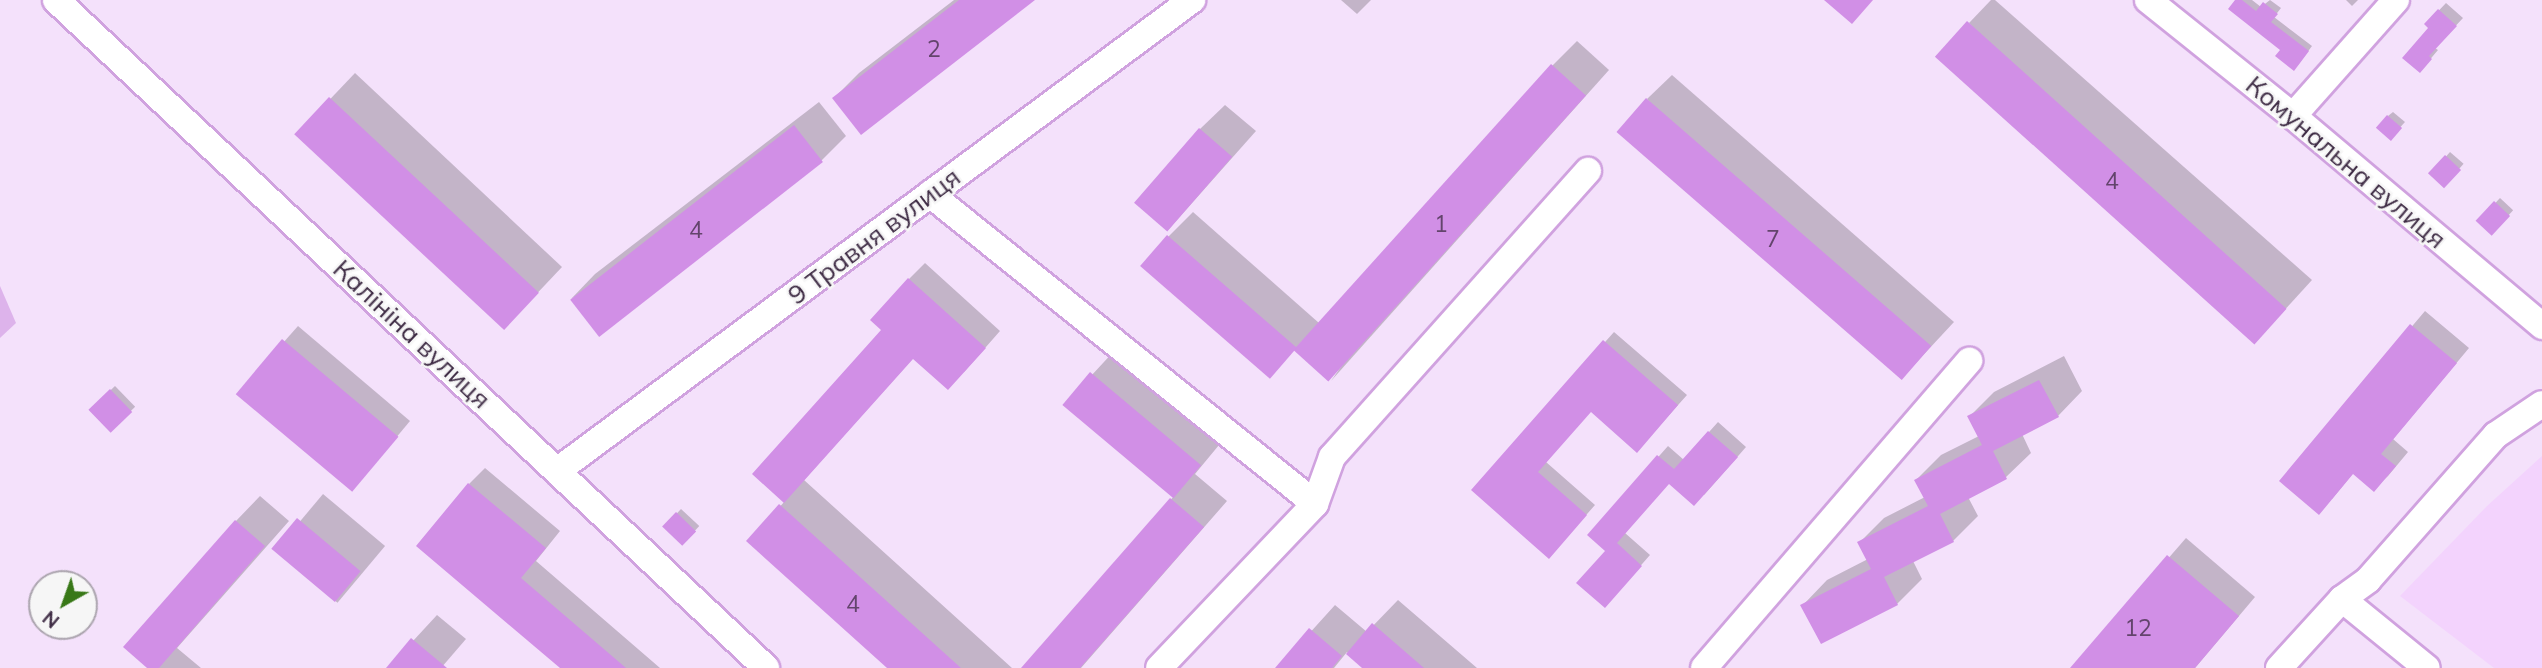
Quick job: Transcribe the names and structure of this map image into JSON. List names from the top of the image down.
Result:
{
  "streets": {
    "street": ["Комунальна вулиця", "9 Травня вулиця", "Калініна вулиця"]
  },
  "crossings": [
    ["9 Травня вулиця", "Калініна вулиця"]
  ],
  "house_numbers": [
    "2",
    "4",
    "1",
    "4",
    "7",
    "4",
    "12"
  ],
  "north": "bottom left"
}
